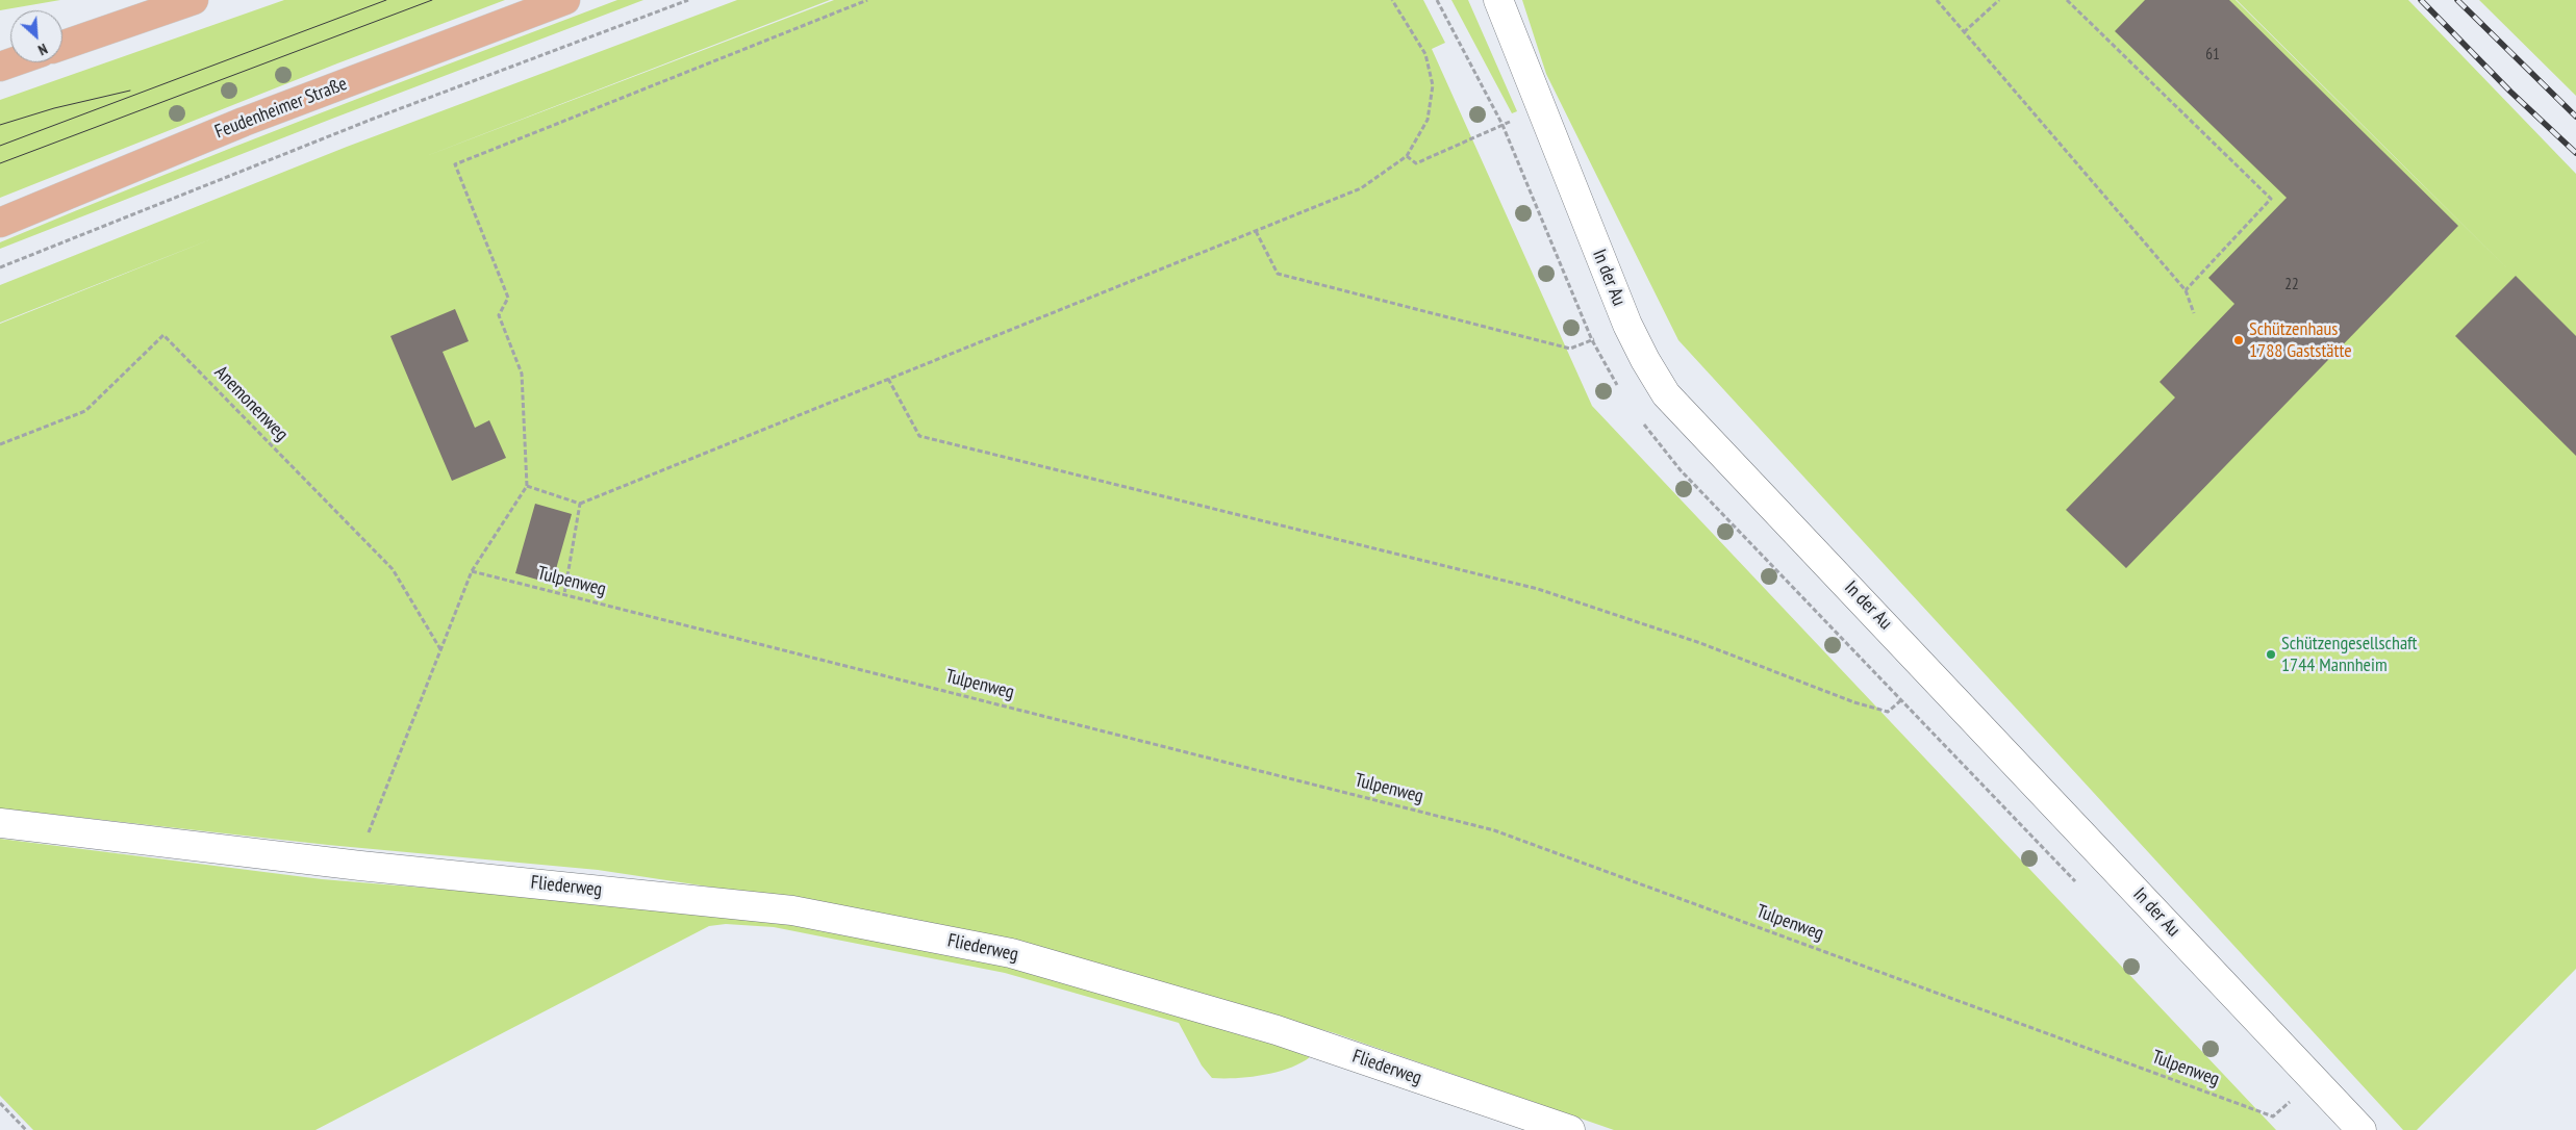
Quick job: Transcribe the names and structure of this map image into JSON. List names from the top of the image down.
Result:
{
  "streets": {
    "main road": ["Feudenheimer Straße"],
    "lane": ["In der Au", "Fliederweg"],
    "path": ["Anemonenweg", "Tulpenweg"]
  },
  "places": ["Schützenhaus 1788 Gaststätte", "Schützengesellschaft 1744 Mannheim"],
  "house_numbers": ["61", "22"],
  "north": "bottom right"
}
